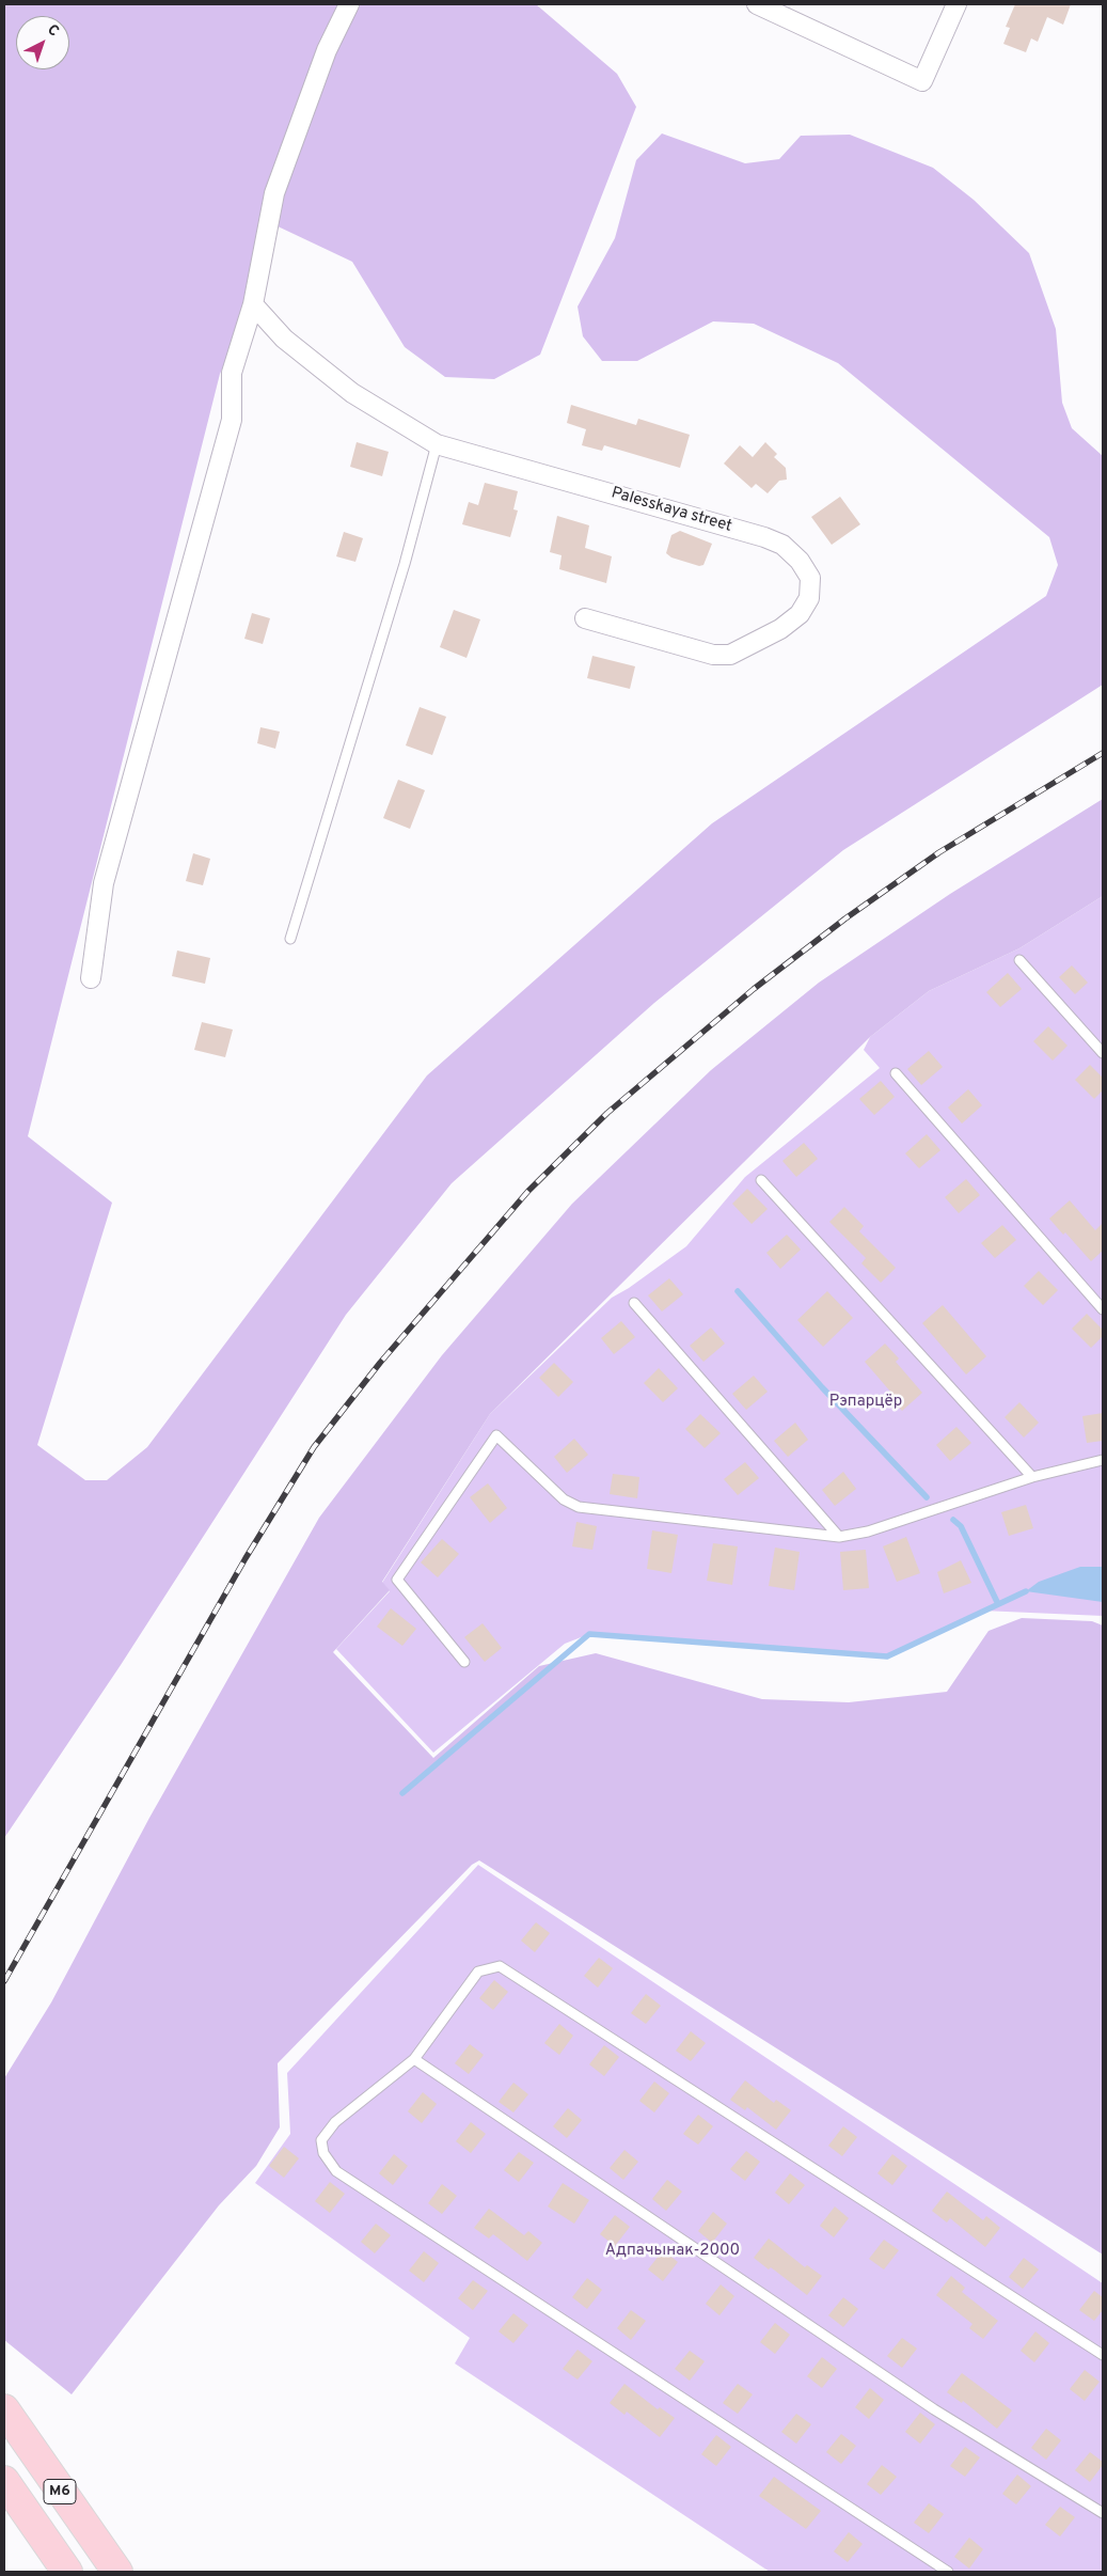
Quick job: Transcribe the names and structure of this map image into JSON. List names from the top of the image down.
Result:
{
  "streets": {
    "highway": ["М6"],
    "street": ["Palesskaya street"]
  },
  "parks": ["Рэпарцёр", "Адпачынак-2000"],
  "north": "top right"
}
